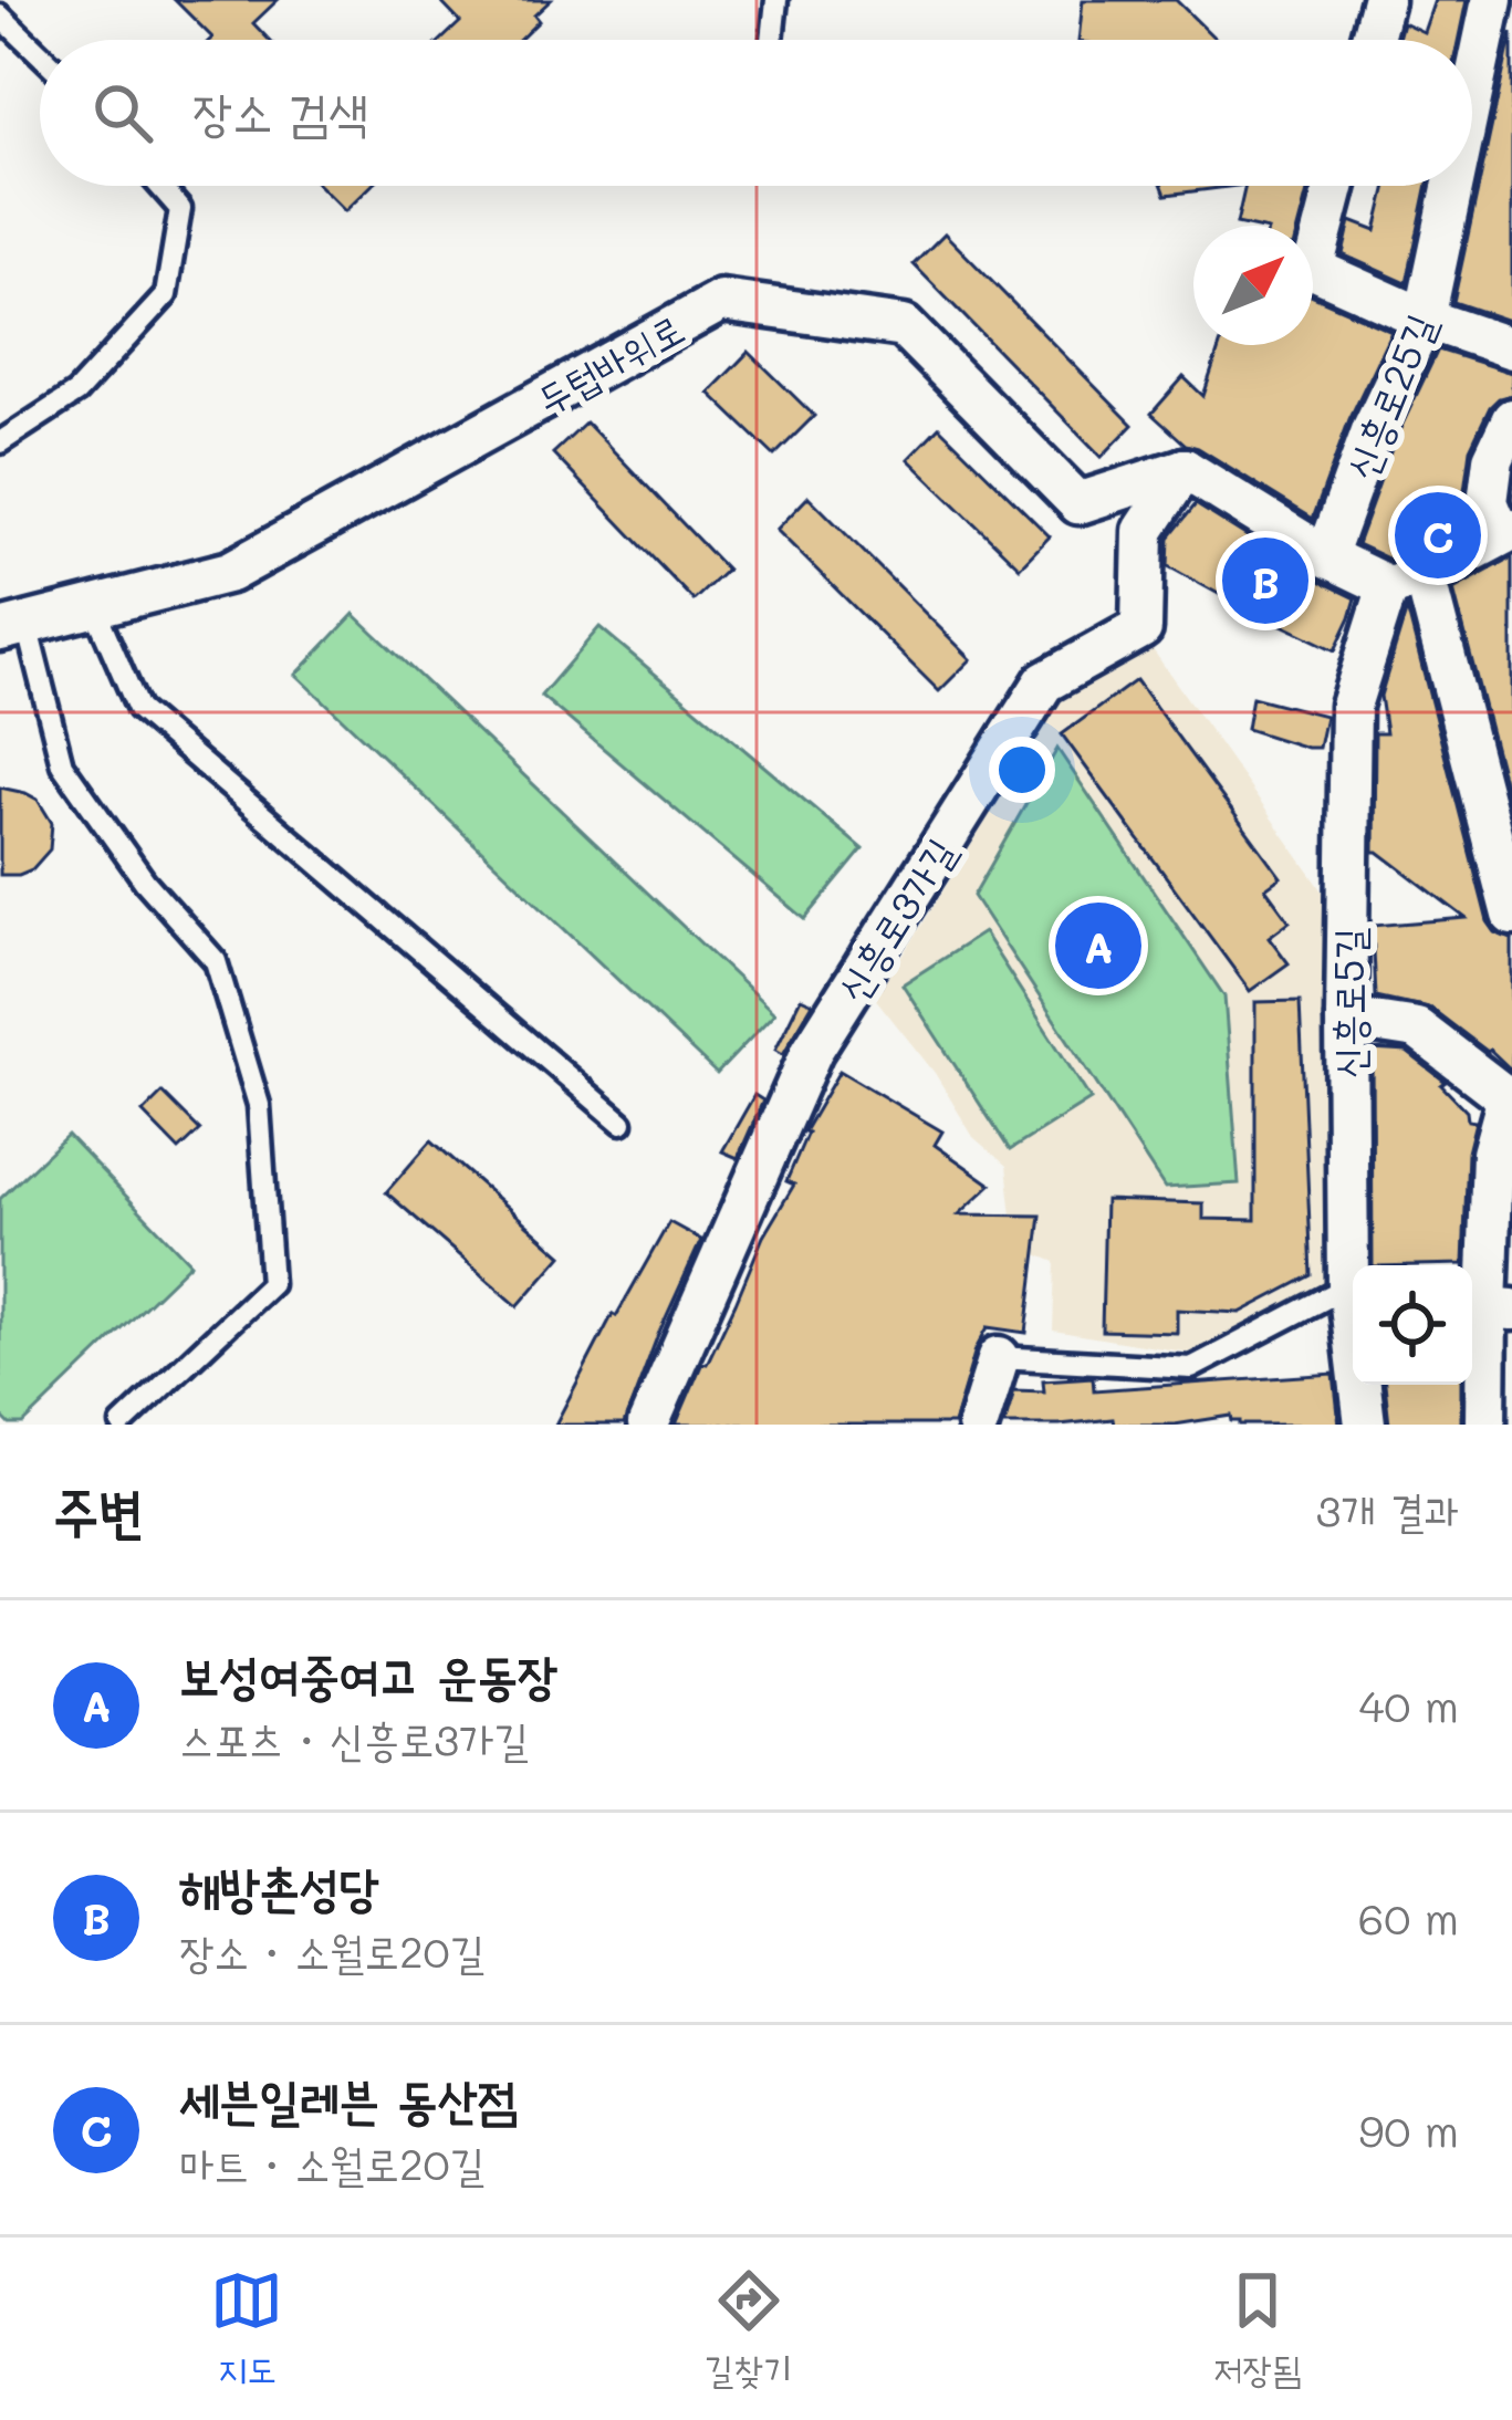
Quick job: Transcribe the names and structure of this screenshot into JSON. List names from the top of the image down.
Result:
{
  "streets": {
    "street": [
      "두텁바위로",
      "신흥로25길",
      "신흥로3가길",
      "신흥로5길"
    ]
  },
  "crossings": [
    ["두텁바위로", "신흥로3가길"]
  ],
  "north": "top right",
  "page": {
    "search": "장소 검색",
    "pins": ["C", "B", "A"],
    "heading": ["주변", "3개 결과"],
    "list": [
      {
        "mark": "A",
        "name": "보성여중여고 운동장",
        "note": "스포츠 · 신흥로3가길",
        "value": "40 m"
      },
      {
        "mark": "B",
        "name": "해방촌성당",
        "note": "장소 · 소월로20길",
        "value": "60 m"
      },
      {
        "mark": "C",
        "name": "세븐일레븐 동산점",
        "note": "마트 · 소월로20길",
        "value": "90 m"
      }
    ],
    "nav": ["지도", "길찾기", "저장됨"]
  }
}
